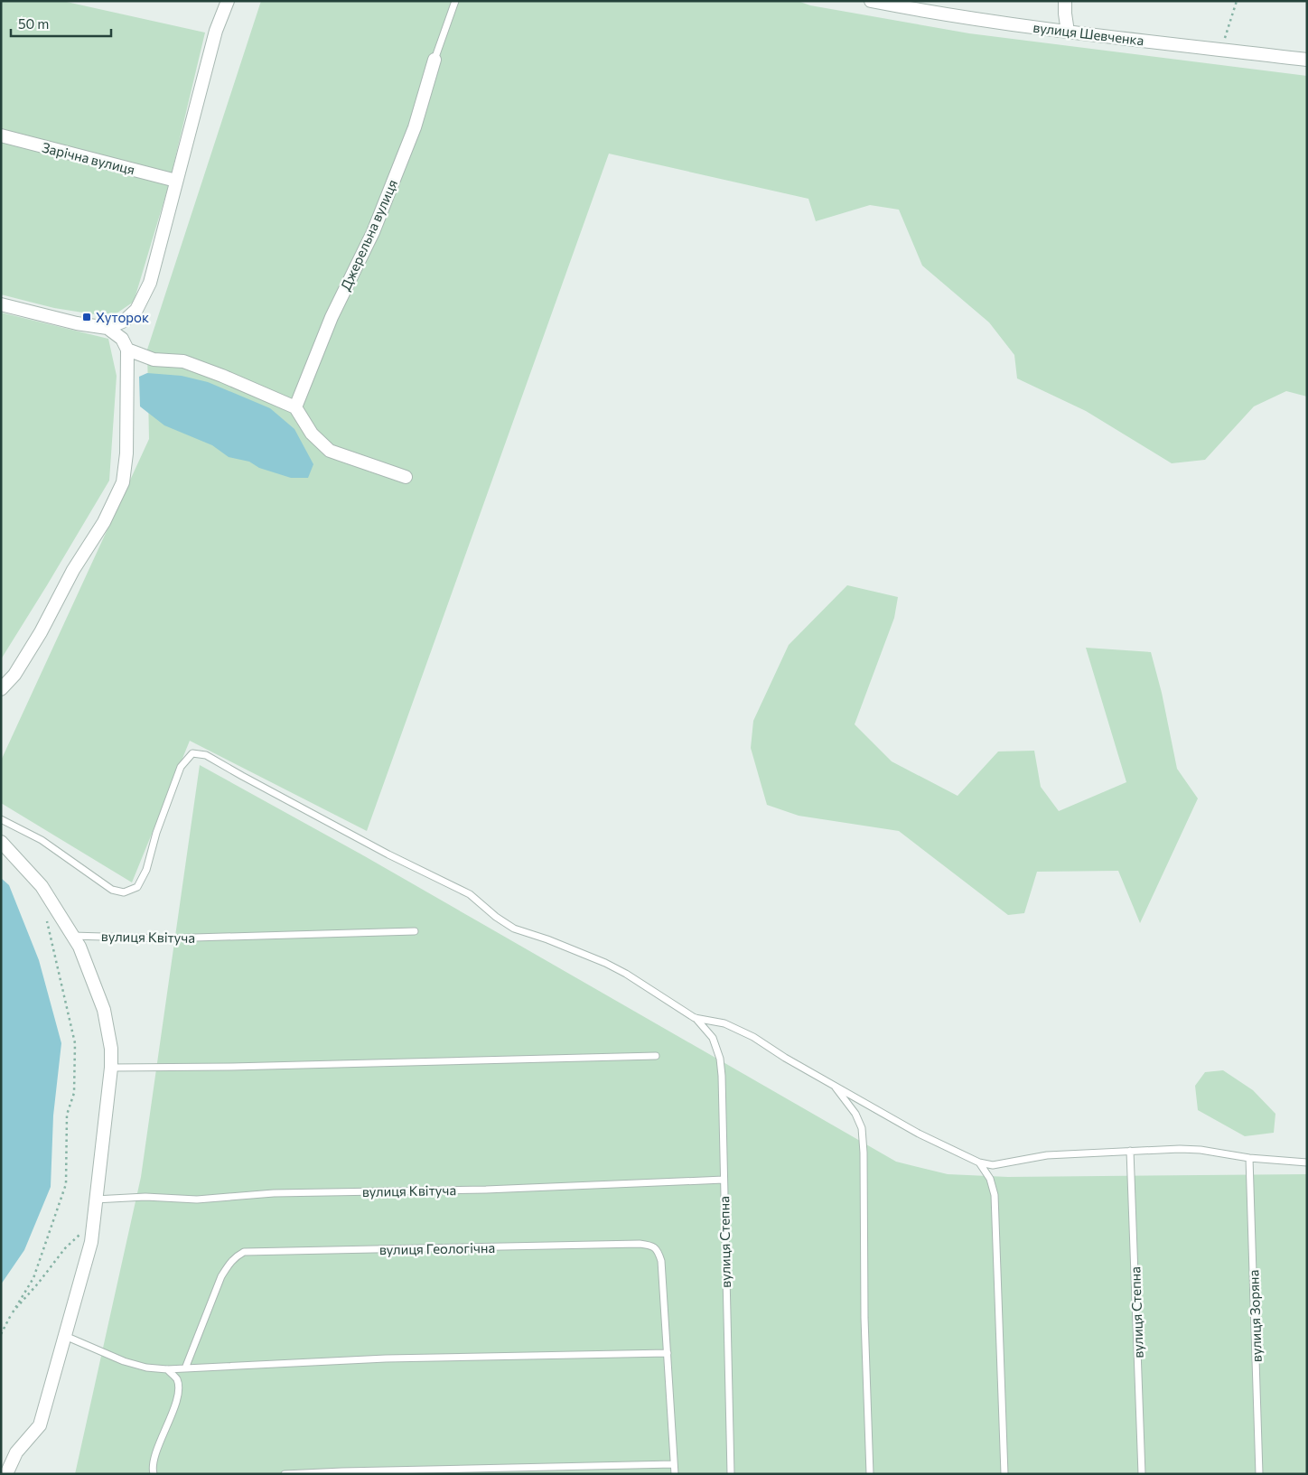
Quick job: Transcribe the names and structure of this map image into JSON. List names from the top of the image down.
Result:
{
  "streets": {
    "street": ["вулиця Шевченка", "Зарічна вулиця", "Джерельна вулиця"],
    "lane": [
      "вулиця Квітуча",
      "вулиця Степна",
      "вулиця Геологічна",
      "вулиця Зоряна"
    ]
  },
  "crossings": [
    ["вулиця Квітуча", "вулиця Степна"]
  ],
  "places": {
    "transit": ["Хуторок"]
  },
  "scale_bar": "50 m"
}
